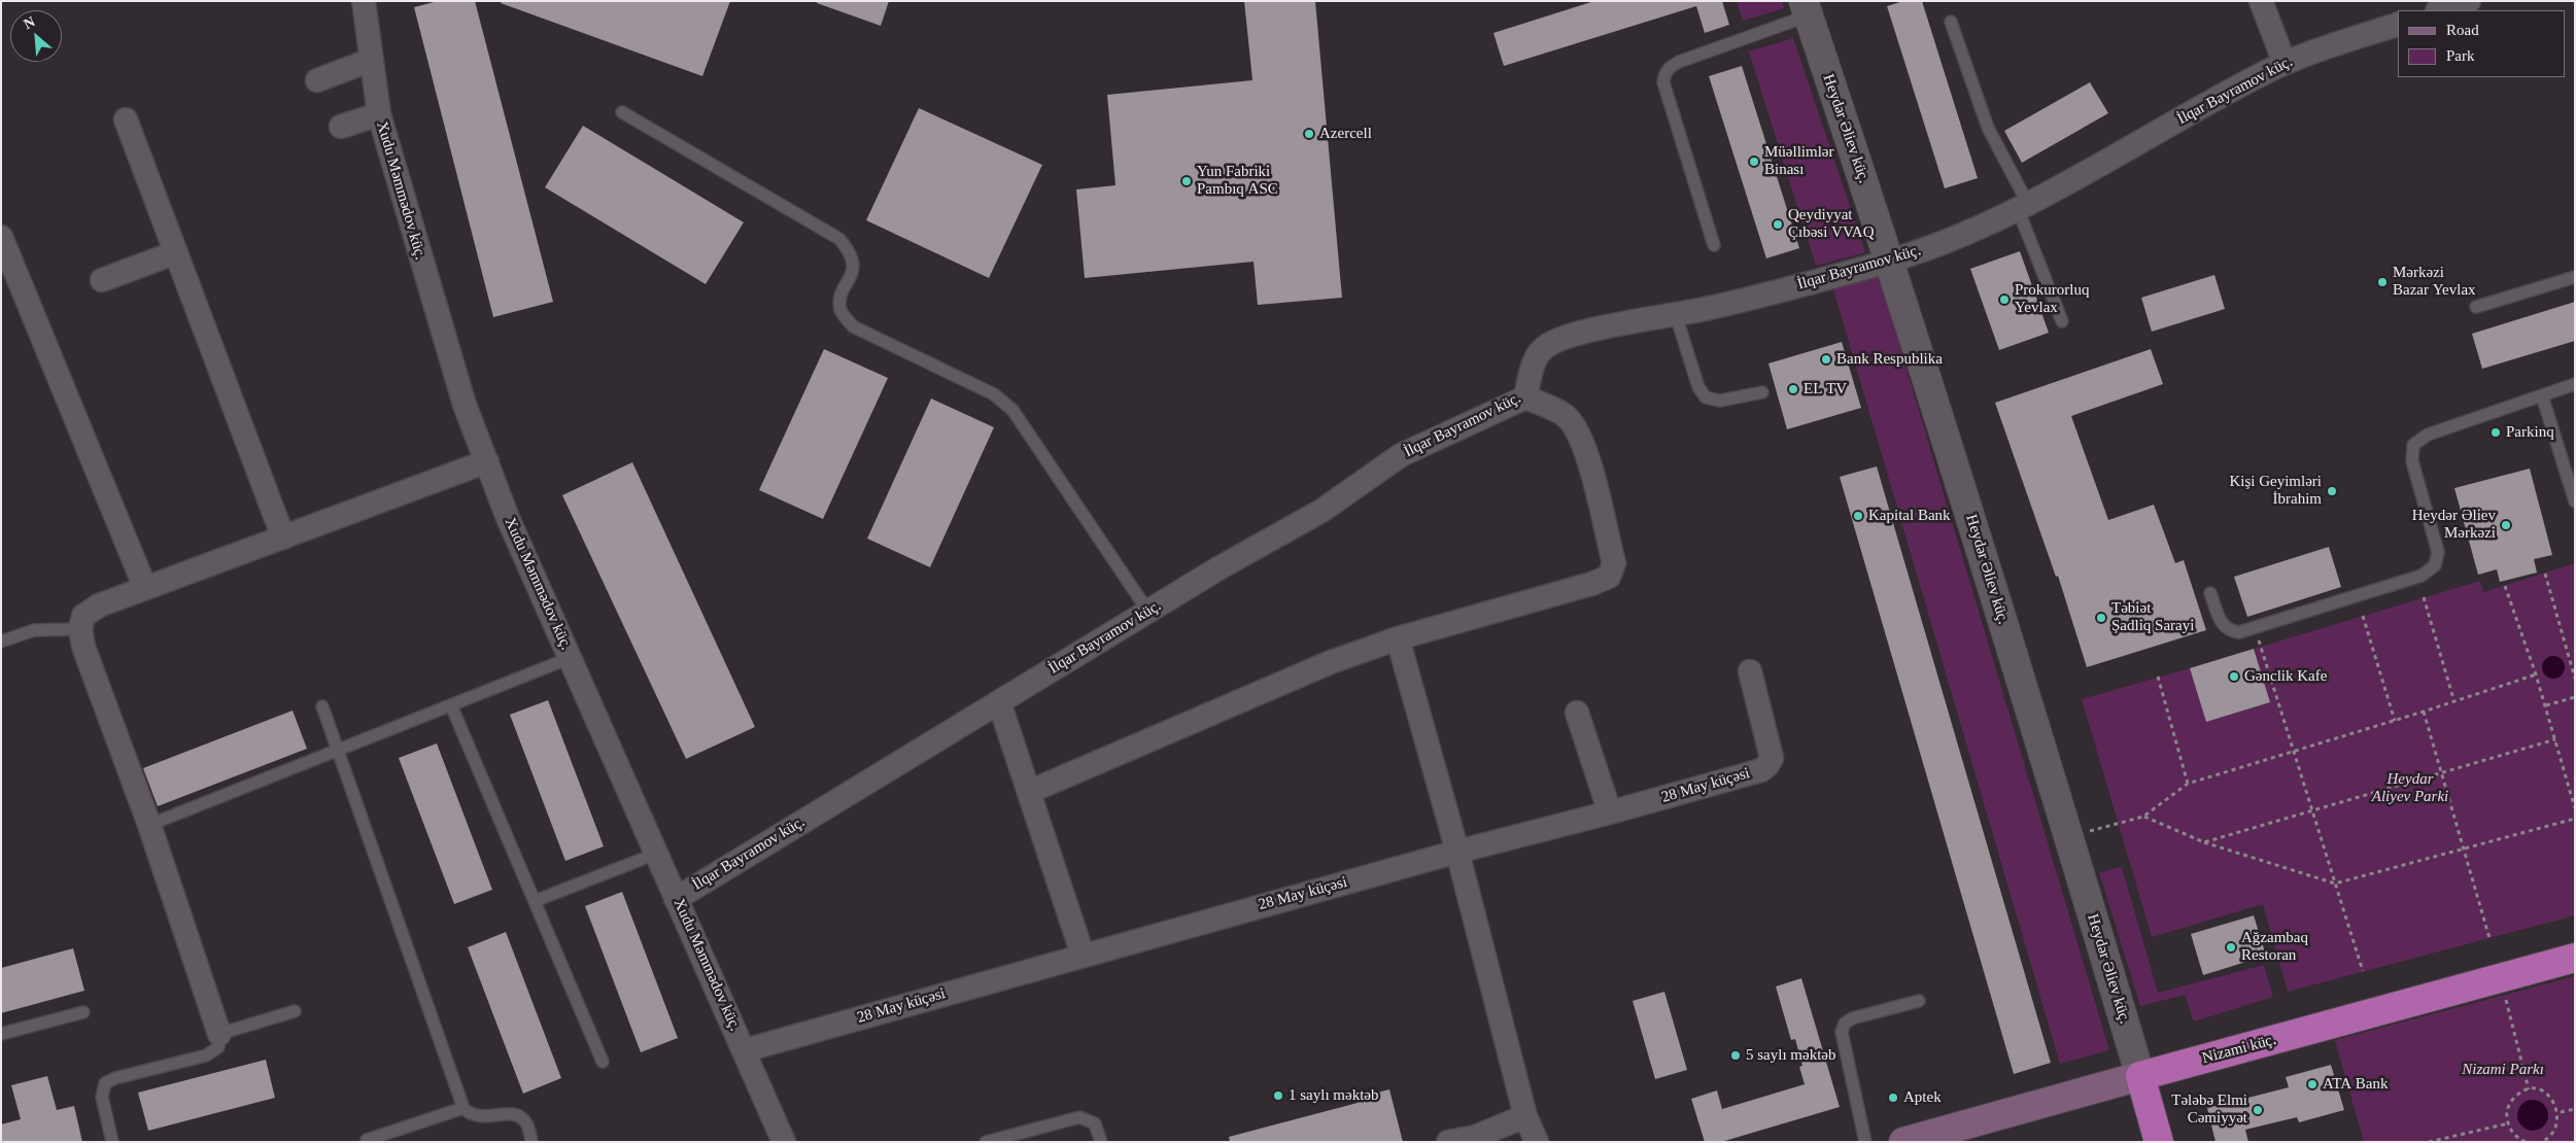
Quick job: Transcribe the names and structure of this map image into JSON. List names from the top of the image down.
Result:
{
  "streets": {
    "highway": ["Heydər Əliev küç.", "Nizami küç."],
    "street": ["İlqar Bayramov küç.", "Xudu Məmmədov küç.", "28 May küçəsi"]
  },
  "crossings": [
    ["İlqar Bayramov küç.", "Heydər Əliev küç."],
    ["İlqar Bayramov küç.", "Xudu Məmmədov küç."],
    ["Heydər Əliev küç.", "Nizami küç."],
    ["Xudu Məmmədov küç.", "28 May küçəsi"]
  ],
  "parks": ["Heydar Aliyev Parki", "Nizami Parkı"],
  "places": [
    "Azercell",
    "Müəllimlər Binası",
    "Yun Fabriki Pambıq ASC",
    "Qeydiyyat Çıbəsi VVAQ",
    "Mərkəzi Bazar Yevlax",
    "Prokurorluq Yevlax",
    "Bank Respublika",
    "EL TV",
    "Parkinq",
    "Kişi Geyimləri İbrahim",
    "Kapital Bank",
    "Heydər Əliev Mərkəzi",
    "Təbiət Şadliq Sarayi",
    "Gənclik Kafe",
    "Ağzambaq Restoran",
    "5 saylı məktəb",
    "ATA Bank",
    "1 saylı məktəb",
    "Aptek",
    "Tələbə Elmi Cəmiyyət"
  ],
  "legend": ["Road", "Park"],
  "north": "top left"
}
